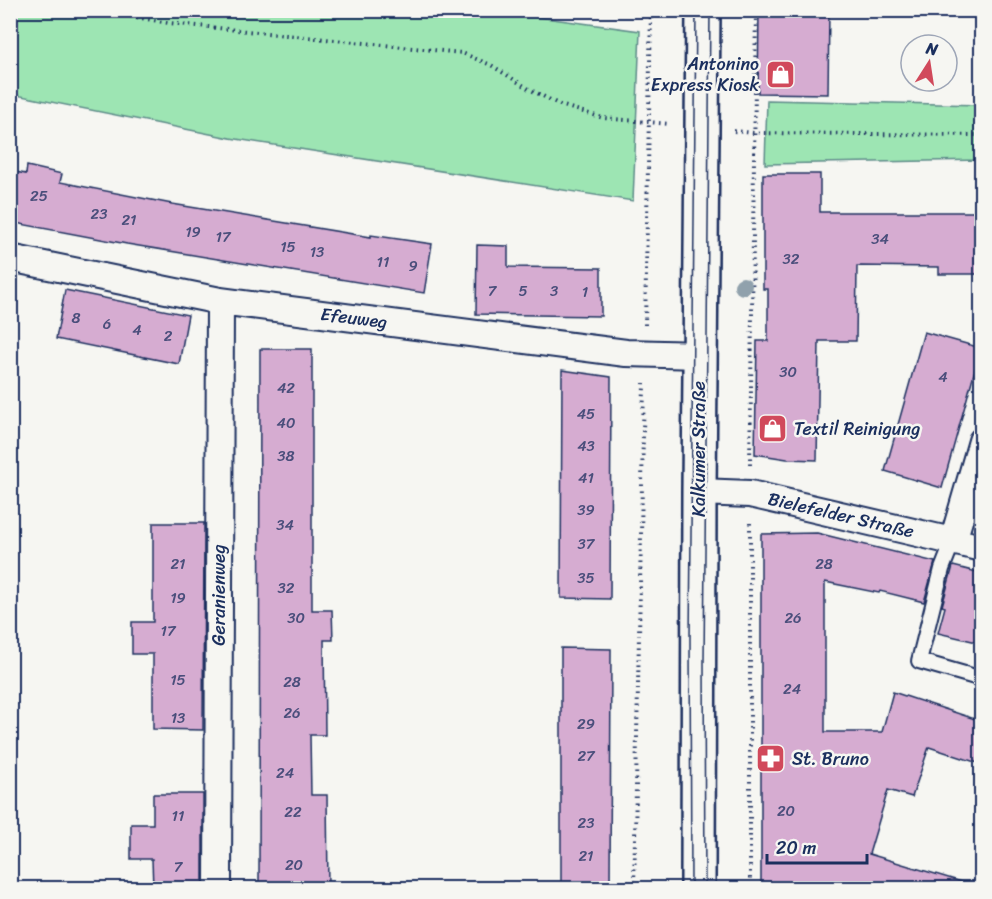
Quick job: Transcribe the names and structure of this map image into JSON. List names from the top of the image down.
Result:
{
  "streets": {
    "main road": ["Kalkumer Straße"],
    "street": ["Efeuweg", "Bielefelder Straße", "Geranienweg"]
  },
  "crossings": [
    ["Efeuweg", "Kalkumer Straße"],
    ["Efeuweg", "Geranienweg"],
    ["Kalkumer Straße", "Bielefelder Straße"]
  ],
  "places": {
    "shop": ["Antonino Express Kiosk", "Textil Reinigung"],
    "pharmacy": ["St. Bruno"]
  },
  "house_numbers": [
    "25",
    "23",
    "21",
    "19",
    "17",
    "34",
    "15",
    "13",
    "32",
    "11",
    "9",
    "7",
    "5",
    "3",
    "1",
    "8",
    "6",
    "4",
    "2",
    "30",
    "4",
    "42",
    "45",
    "40",
    "43",
    "38",
    "41",
    "39",
    "34",
    "37",
    "21",
    "28",
    "35",
    "32",
    "19",
    "30",
    "26",
    "17",
    "15",
    "28",
    "24",
    "26",
    "13",
    "29",
    "27",
    "24",
    "20",
    "22",
    "11",
    "23",
    "21",
    "20",
    "7"
  ],
  "scale_bar": "20 m",
  "north": "top"
}
